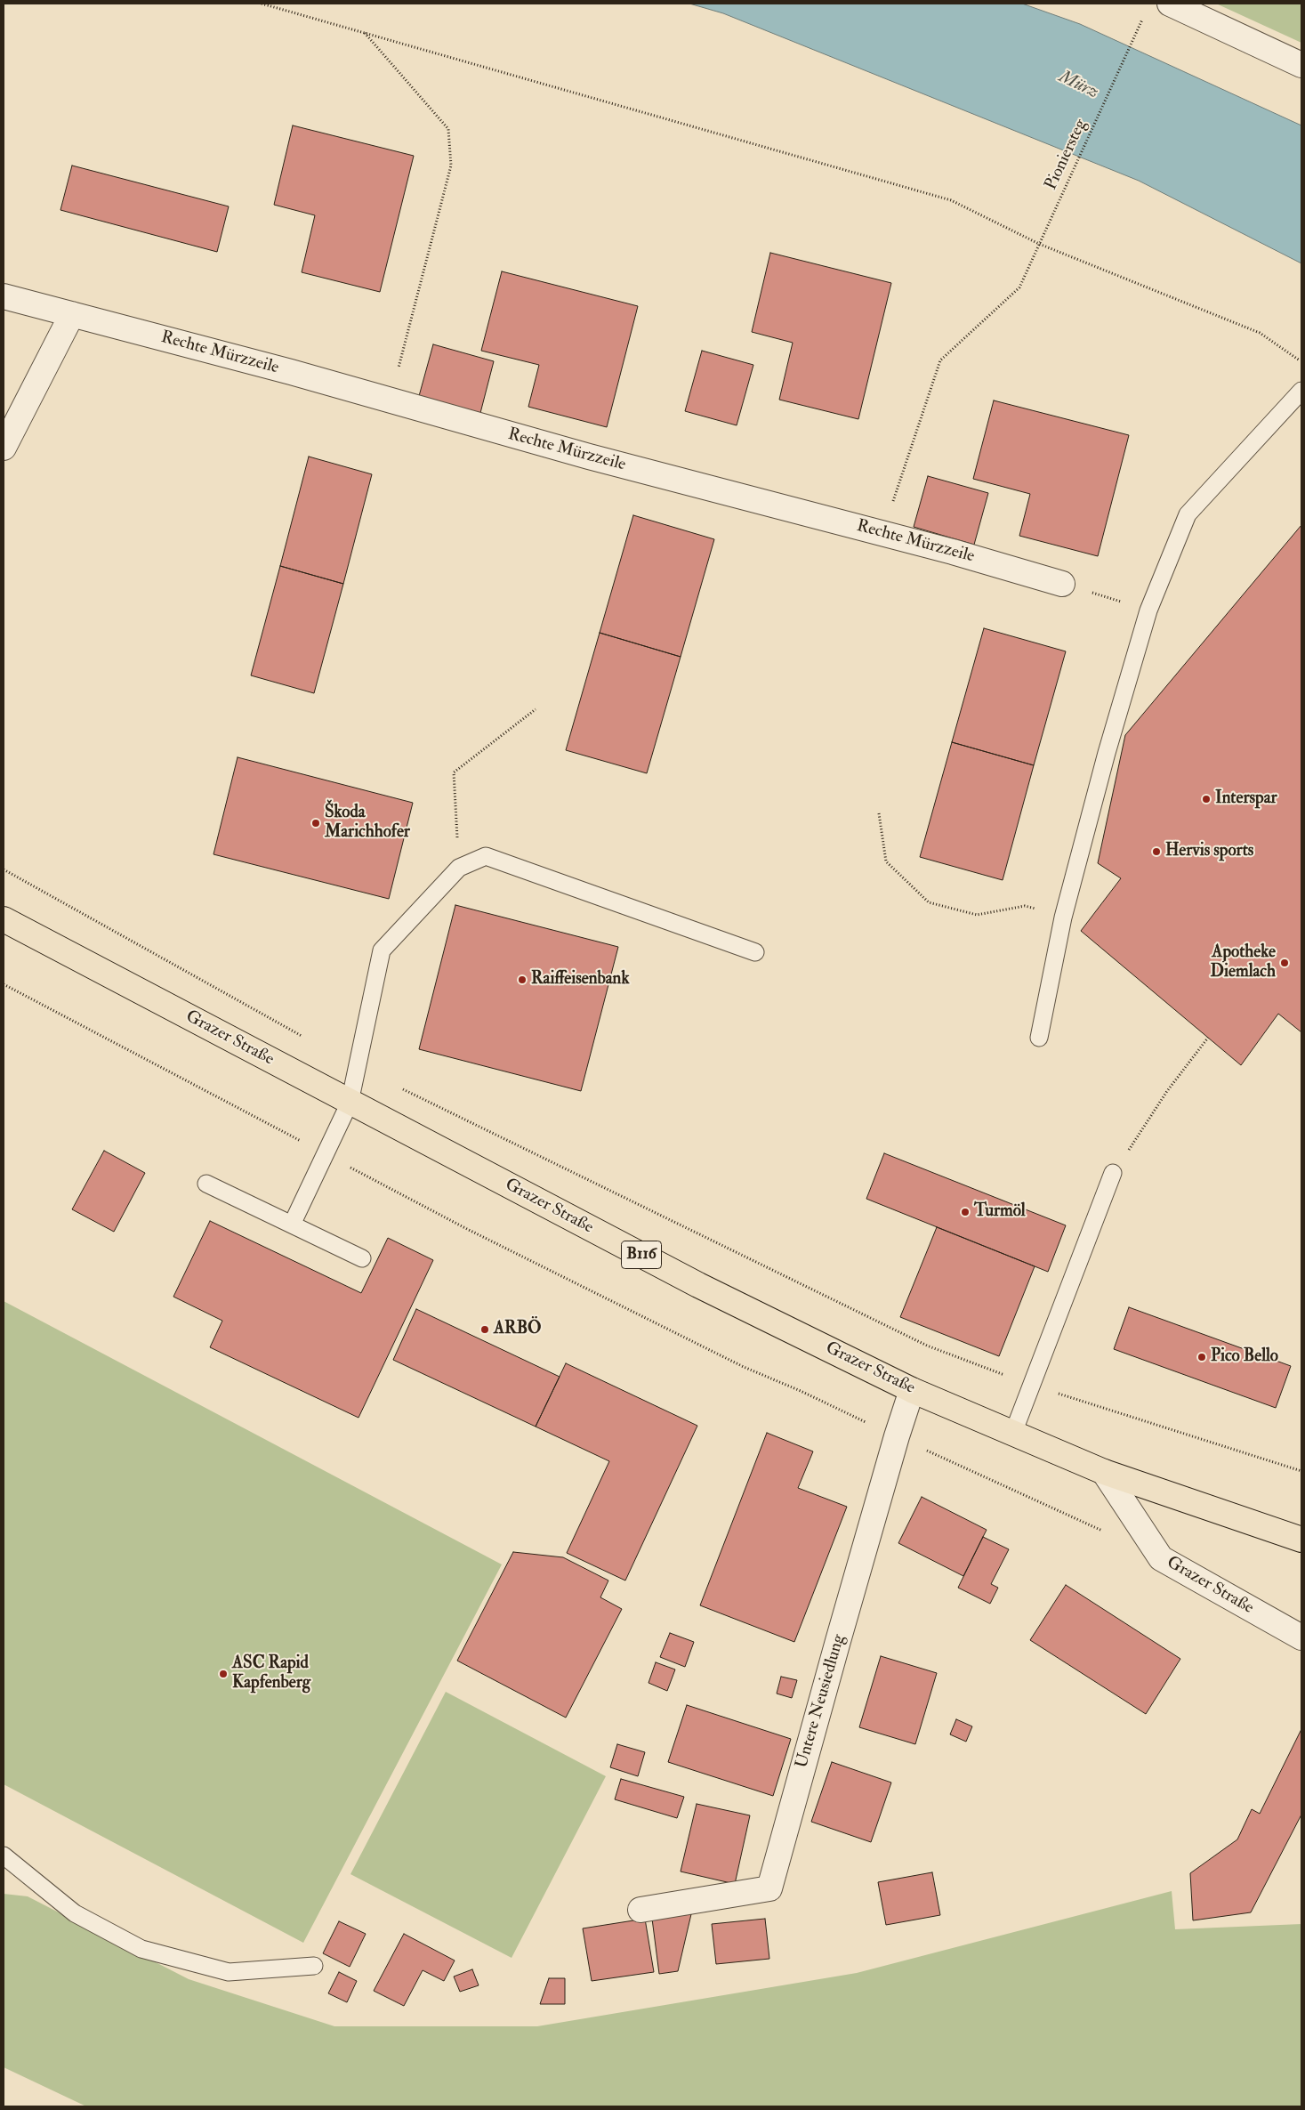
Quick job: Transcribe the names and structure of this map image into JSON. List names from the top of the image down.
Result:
{
  "streets": {
    "main road": ["Grazer Straße", "B116"],
    "street": ["Rechte Mürzzeile", "Untere Neusiedlung"],
    "path": ["Pioniersteg"]
  },
  "crossings": [
    ["Pioniersteg", "Rechte Mürzzeile"],
    ["Grazer Straße", "Untere Neusiedlung"]
  ],
  "water": ["Mürz"],
  "places": [
    "Interspar",
    "Škoda Marichhofer",
    "Hervis sports",
    "Apotheke Diemlach",
    "Raiffeisenbank",
    "Turmöl",
    "ARBÖ",
    "Pico Bello",
    "ASC Rapid Kapfenberg"
  ]
}
